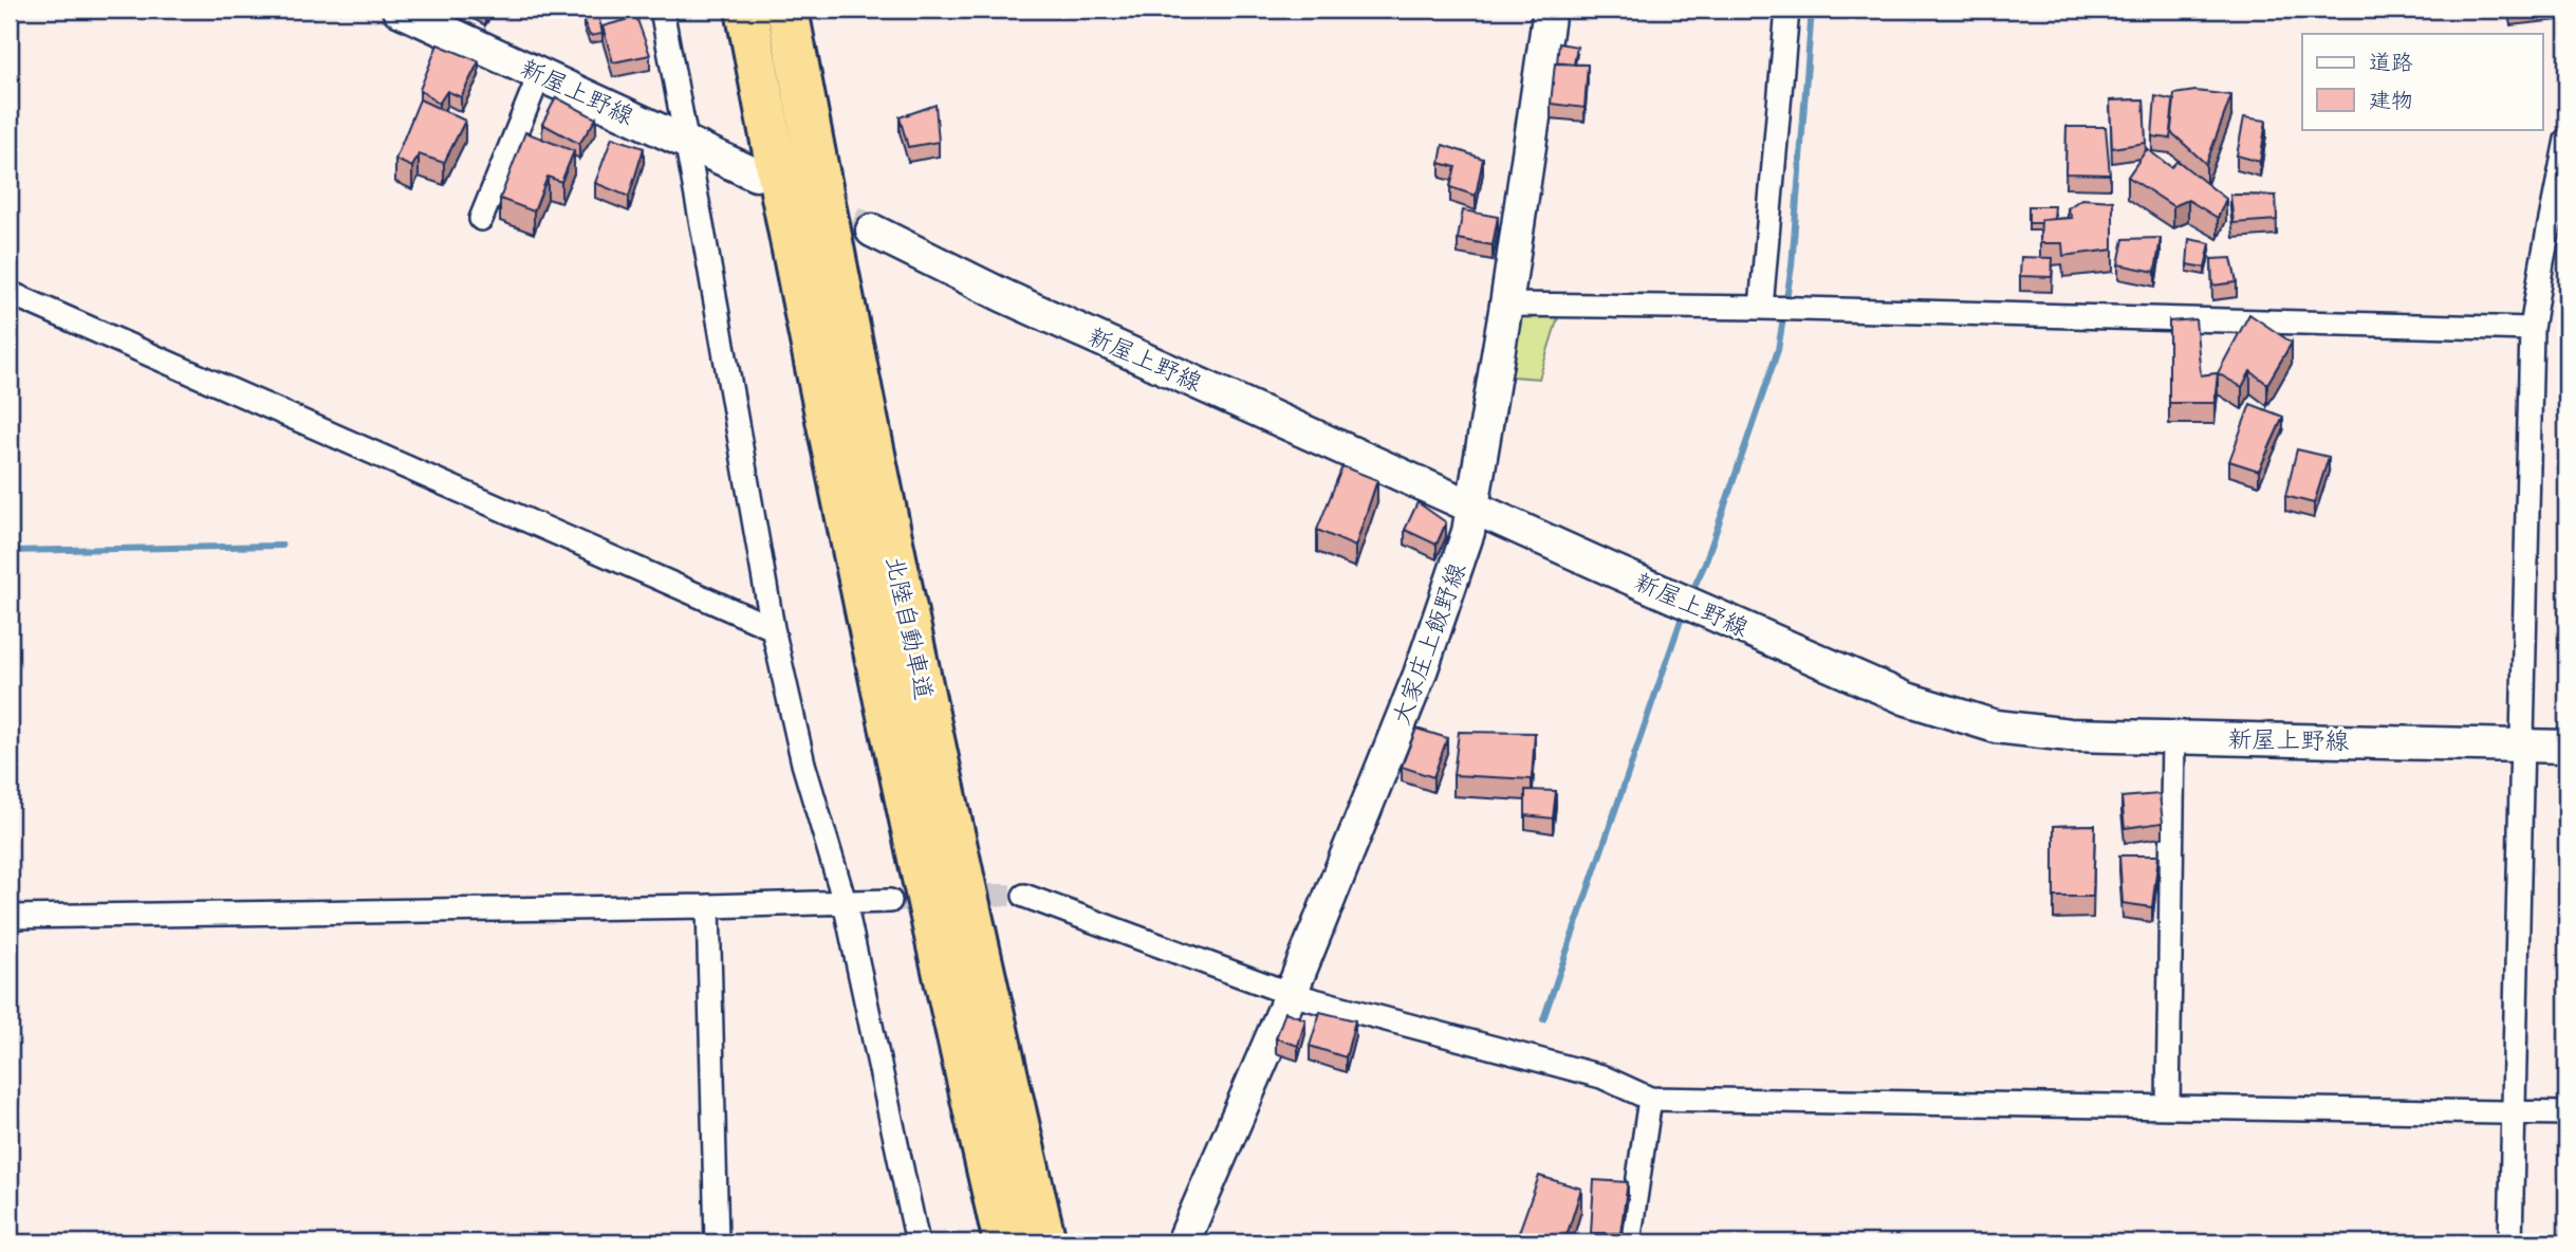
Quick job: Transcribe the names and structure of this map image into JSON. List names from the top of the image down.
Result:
{
  "streets": {
    "highway": ["北陸自動車道"],
    "main road": ["新屋上野線", "大家庄上飯野線"]
  },
  "crossings": [
    ["新屋上野線", "大家庄上飯野線"]
  ],
  "legend": ["道路", "建物"]
}
